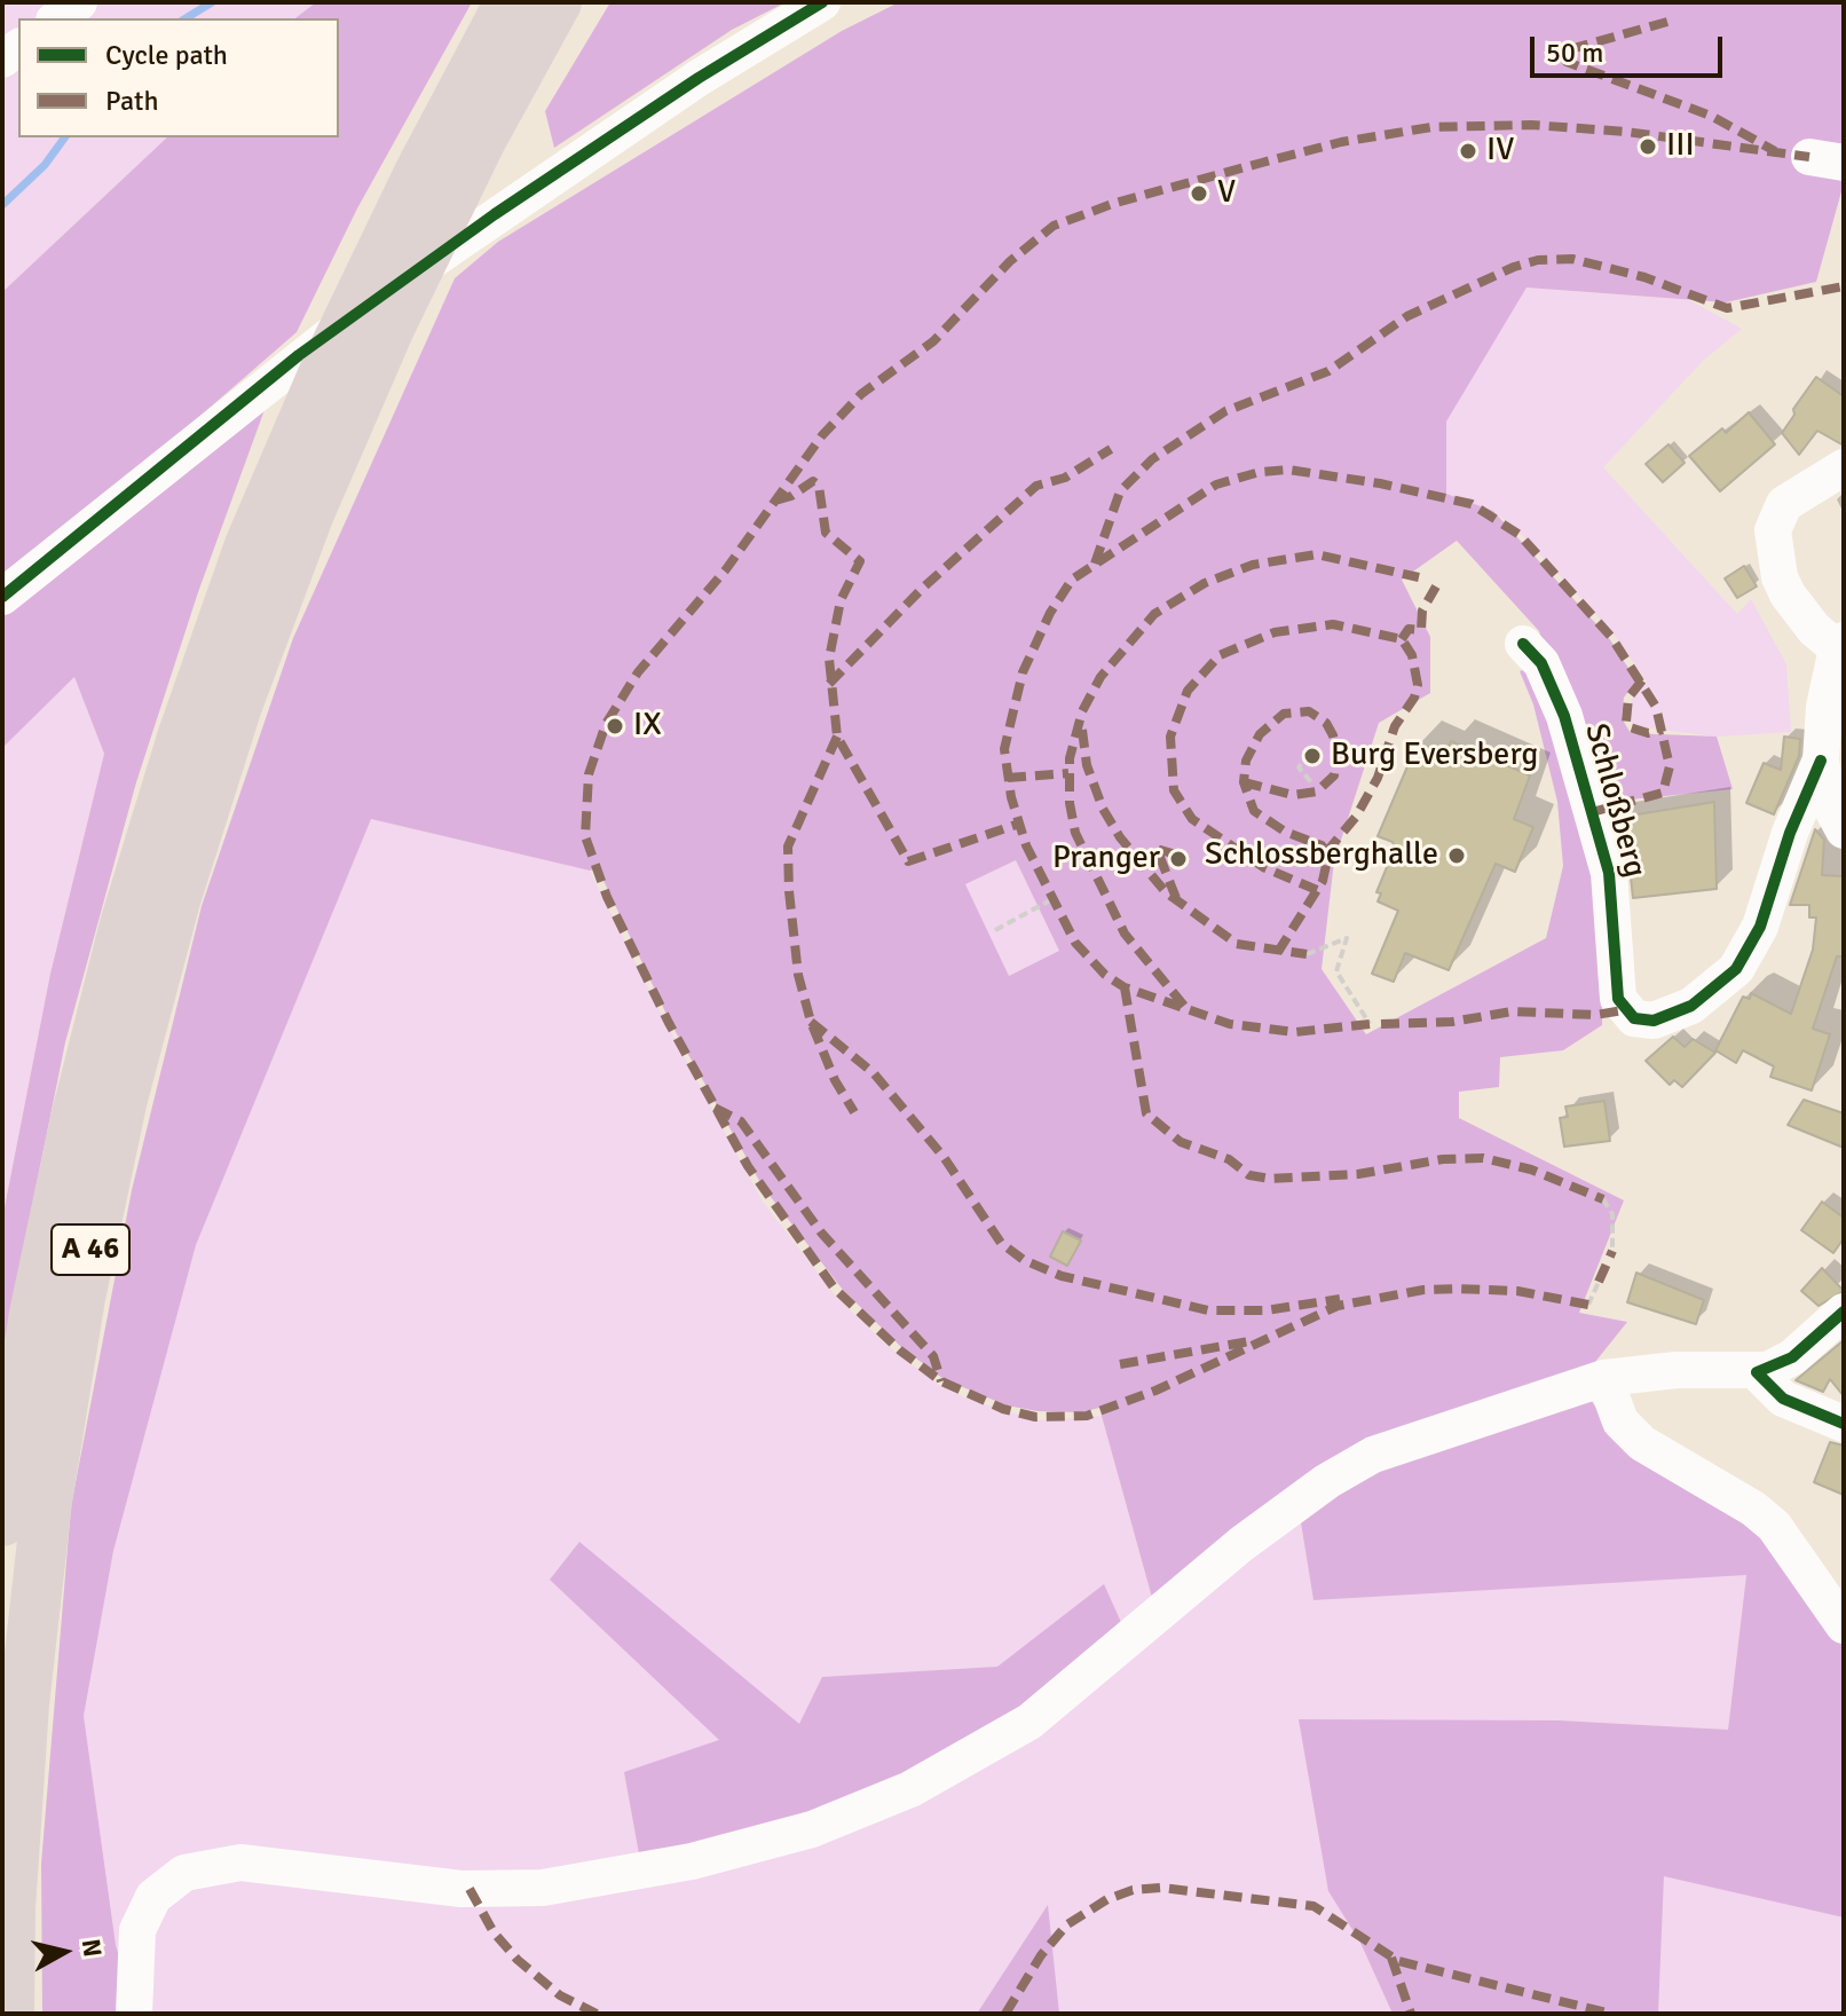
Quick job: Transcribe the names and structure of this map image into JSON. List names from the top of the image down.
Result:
{
  "streets": {
    "highway": ["A 46"],
    "street": ["Schloßberg"]
  },
  "places": [
    "III",
    "IV",
    "V",
    "IX",
    "Burg Eversberg",
    "Schlossberghalle",
    "Pranger"
  ],
  "legend": ["Cycle path", "Path"],
  "scale_bar": "50 m",
  "north": "right"
}
